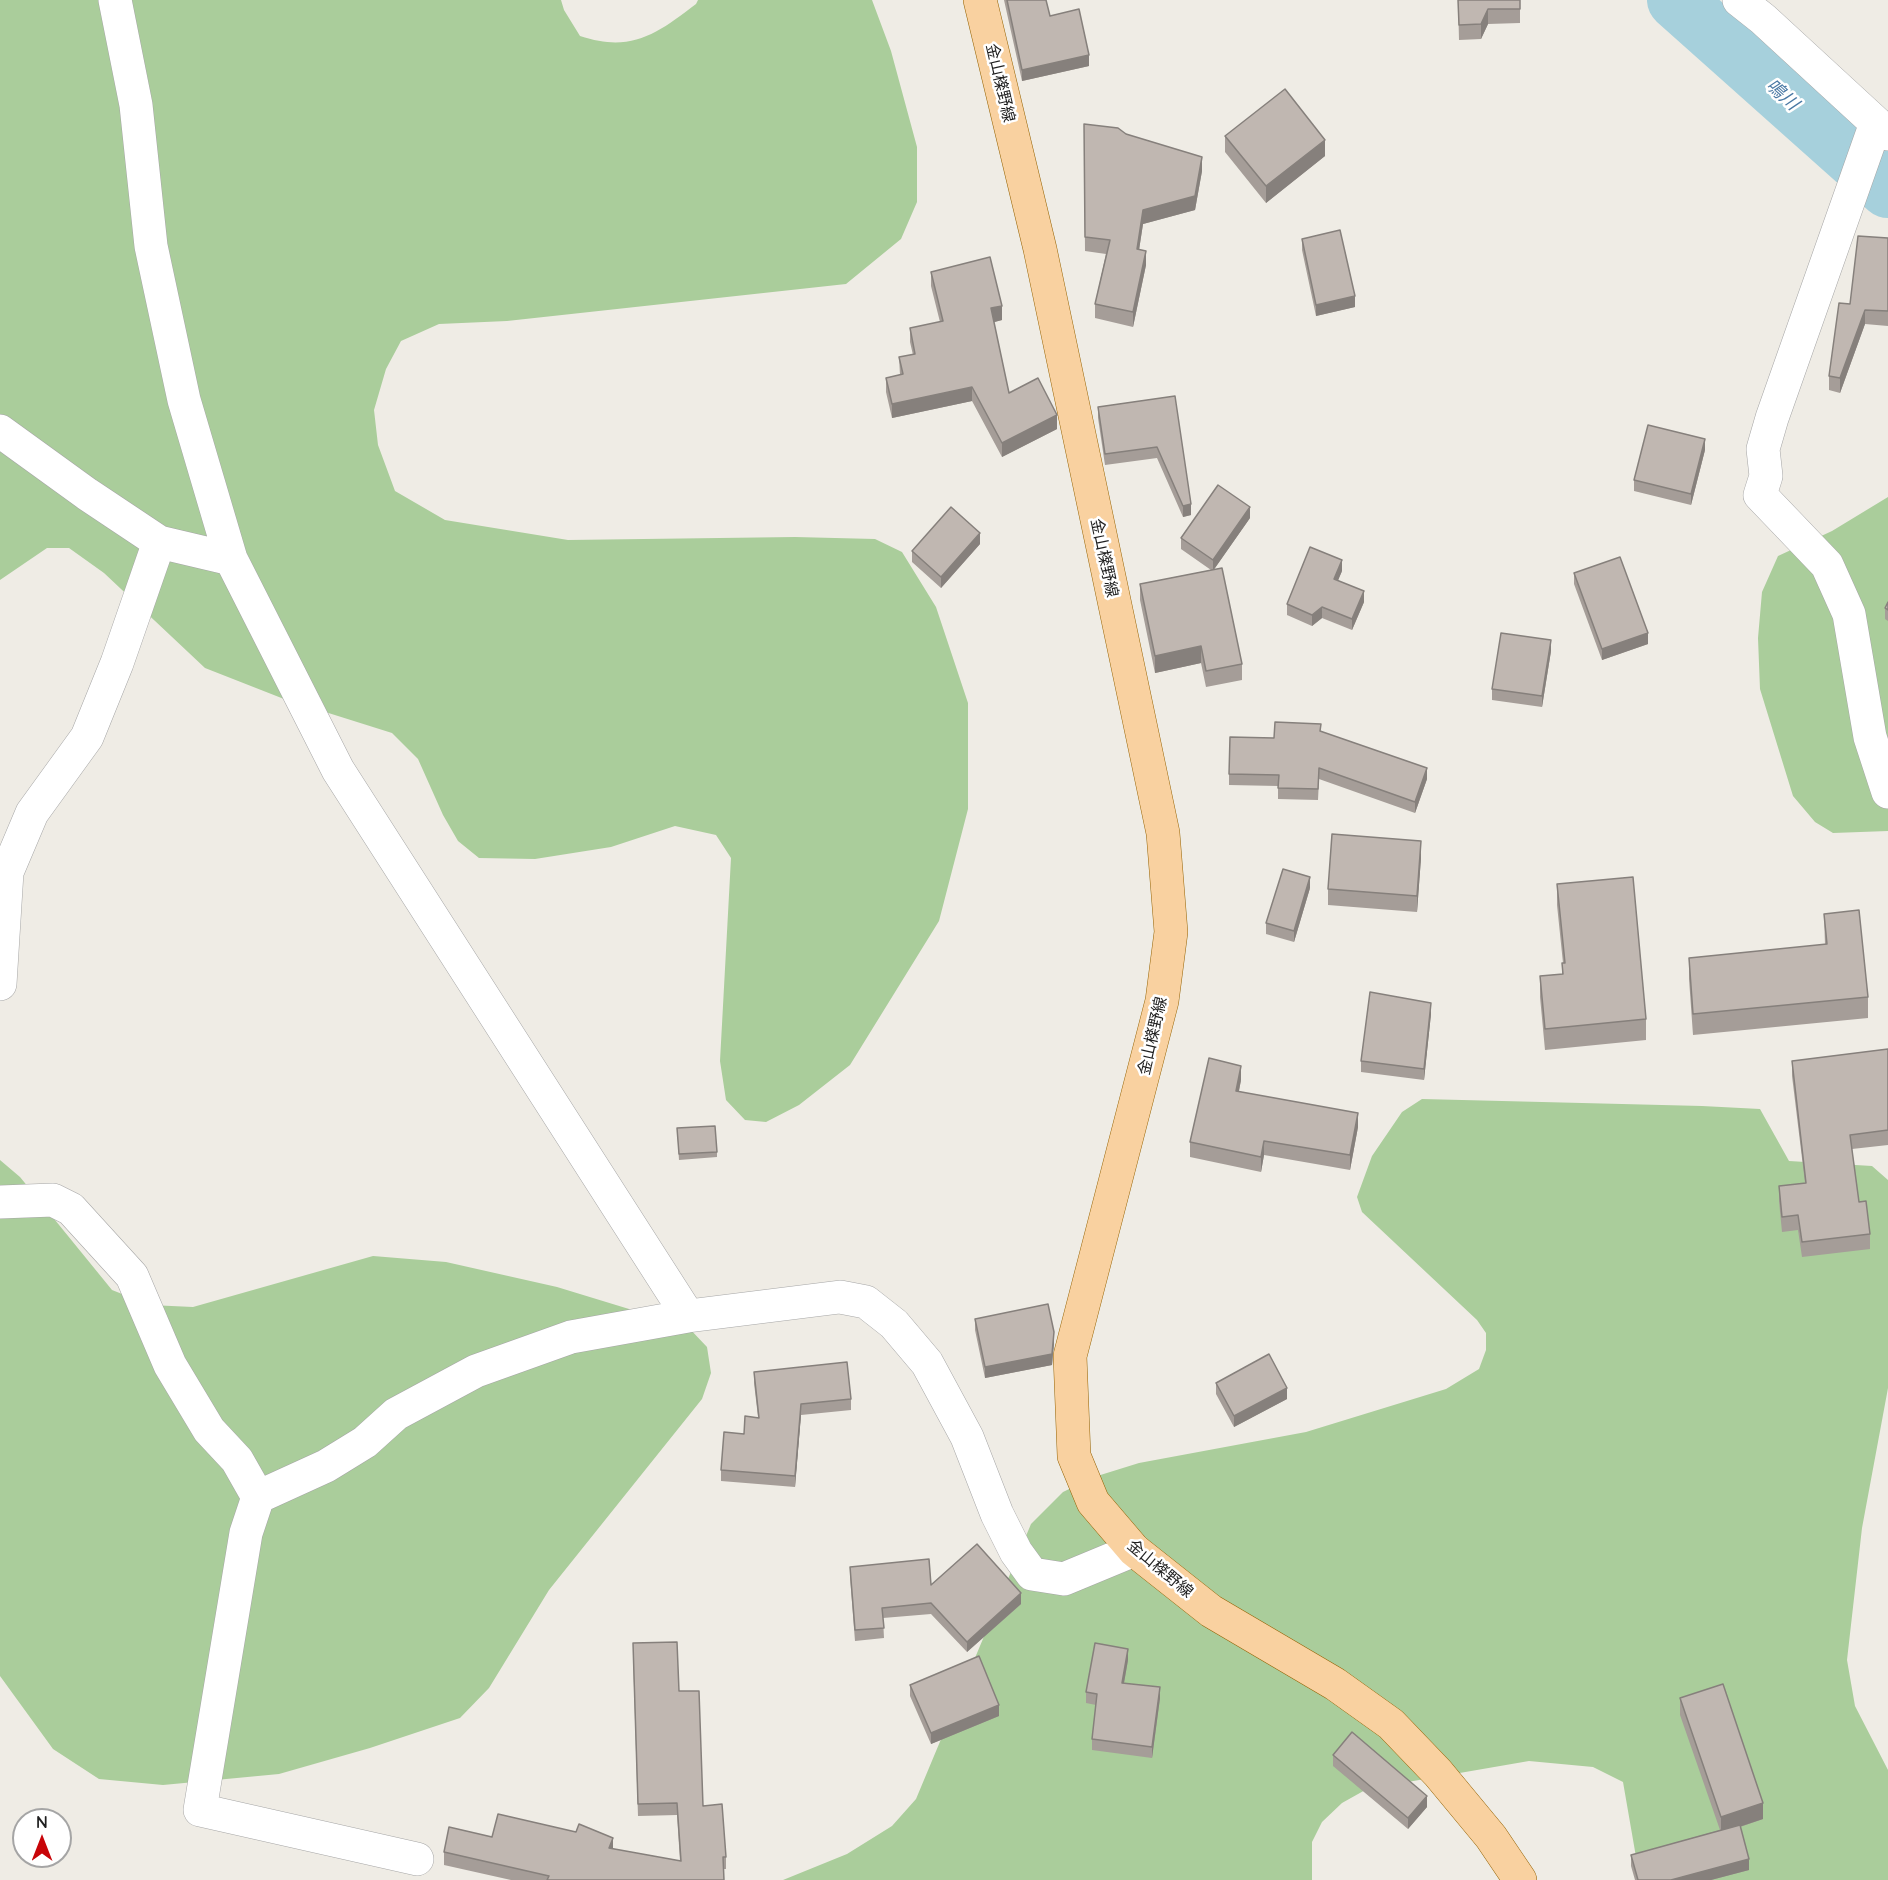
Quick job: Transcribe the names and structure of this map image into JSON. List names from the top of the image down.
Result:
{
  "streets": {
    "main road": ["金山檪野線"]
  },
  "water": ["鳴川"],
  "north": "top"
}
